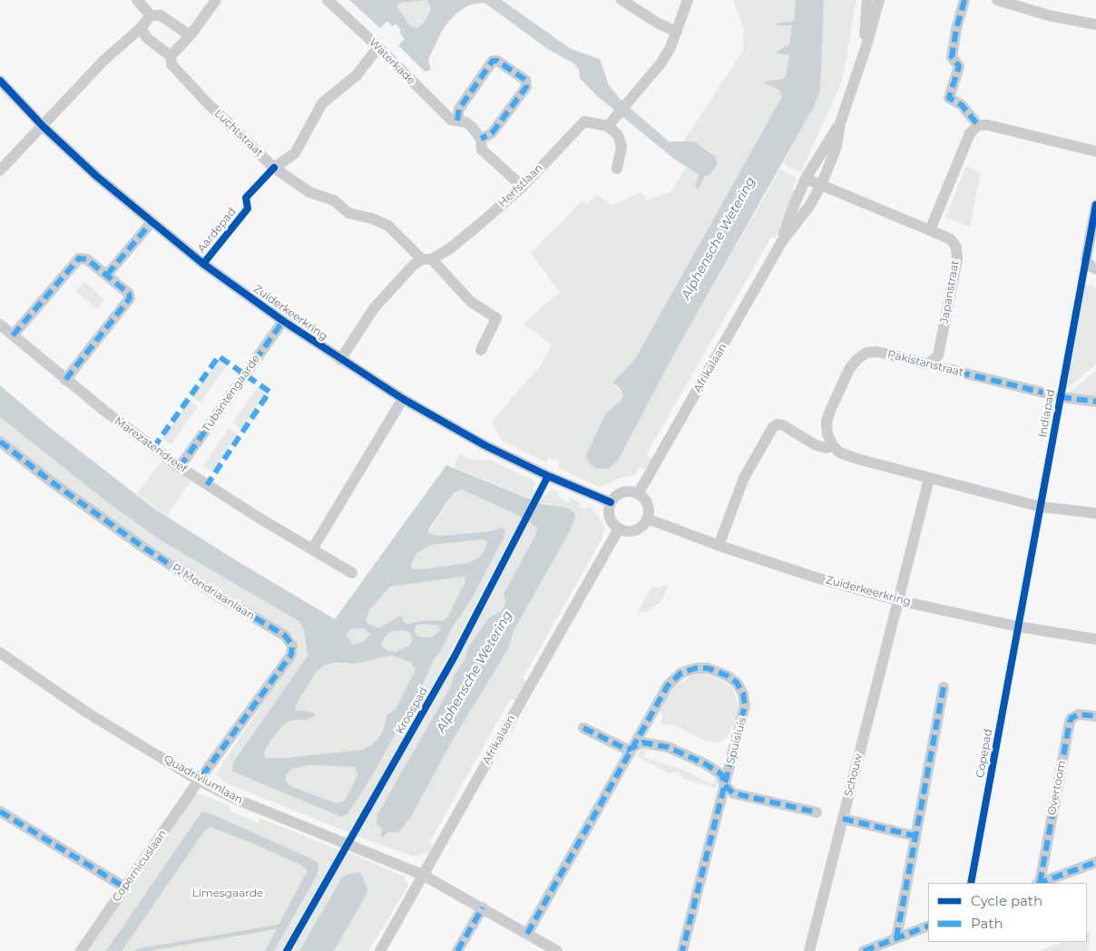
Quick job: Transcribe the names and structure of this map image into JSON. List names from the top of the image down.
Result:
{
  "streets": {
    "street": [
      "Waterkade",
      "Luchtstraat",
      "Herfstlaan",
      "Japanstraat",
      "Zuiderkeerkring",
      "Pakistanstraat",
      "Afrikalaan",
      "Tubantengaarde",
      "Marezatendreef",
      "P. Mondriaanlaan",
      "Spuisluis",
      "Schouw",
      "Quadriviumlaan",
      "Overtoom",
      "Copernicuslaan"
    ],
    "cycle path": ["Aardepad", "Indiapad", "Kroospad"]
  },
  "crossings": [
    ["Waterkade", "Herfstlaan"],
    ["Luchtstraat", "Herfstlaan"],
    ["Herfstlaan", "Zuiderkeerkring"],
    ["Japanstraat", "Pakistanstraat"],
    ["Japanstraat", "Afrikalaan"],
    ["Zuiderkeerkring", "Afrikalaan"],
    ["Zuiderkeerkring", "Tubantengaarde"],
    ["Zuiderkeerkring", "Schouw"],
    ["Afrikalaan", "Quadriviumlaan"],
    ["Tubantengaarde", "Marezatendreef"],
    ["P. Mondriaanlaan", "Quadriviumlaan"],
    ["P. Mondriaanlaan", "Copernicuslaan"],
    ["Spuisluis", "Quadriviumlaan"],
    ["Quadriviumlaan", "Copernicuslaan"]
  ],
  "water": ["Alphensche Wetering"],
  "parks": ["Limesgaarde"],
  "legend": ["Cycle path", "Path"]
}
